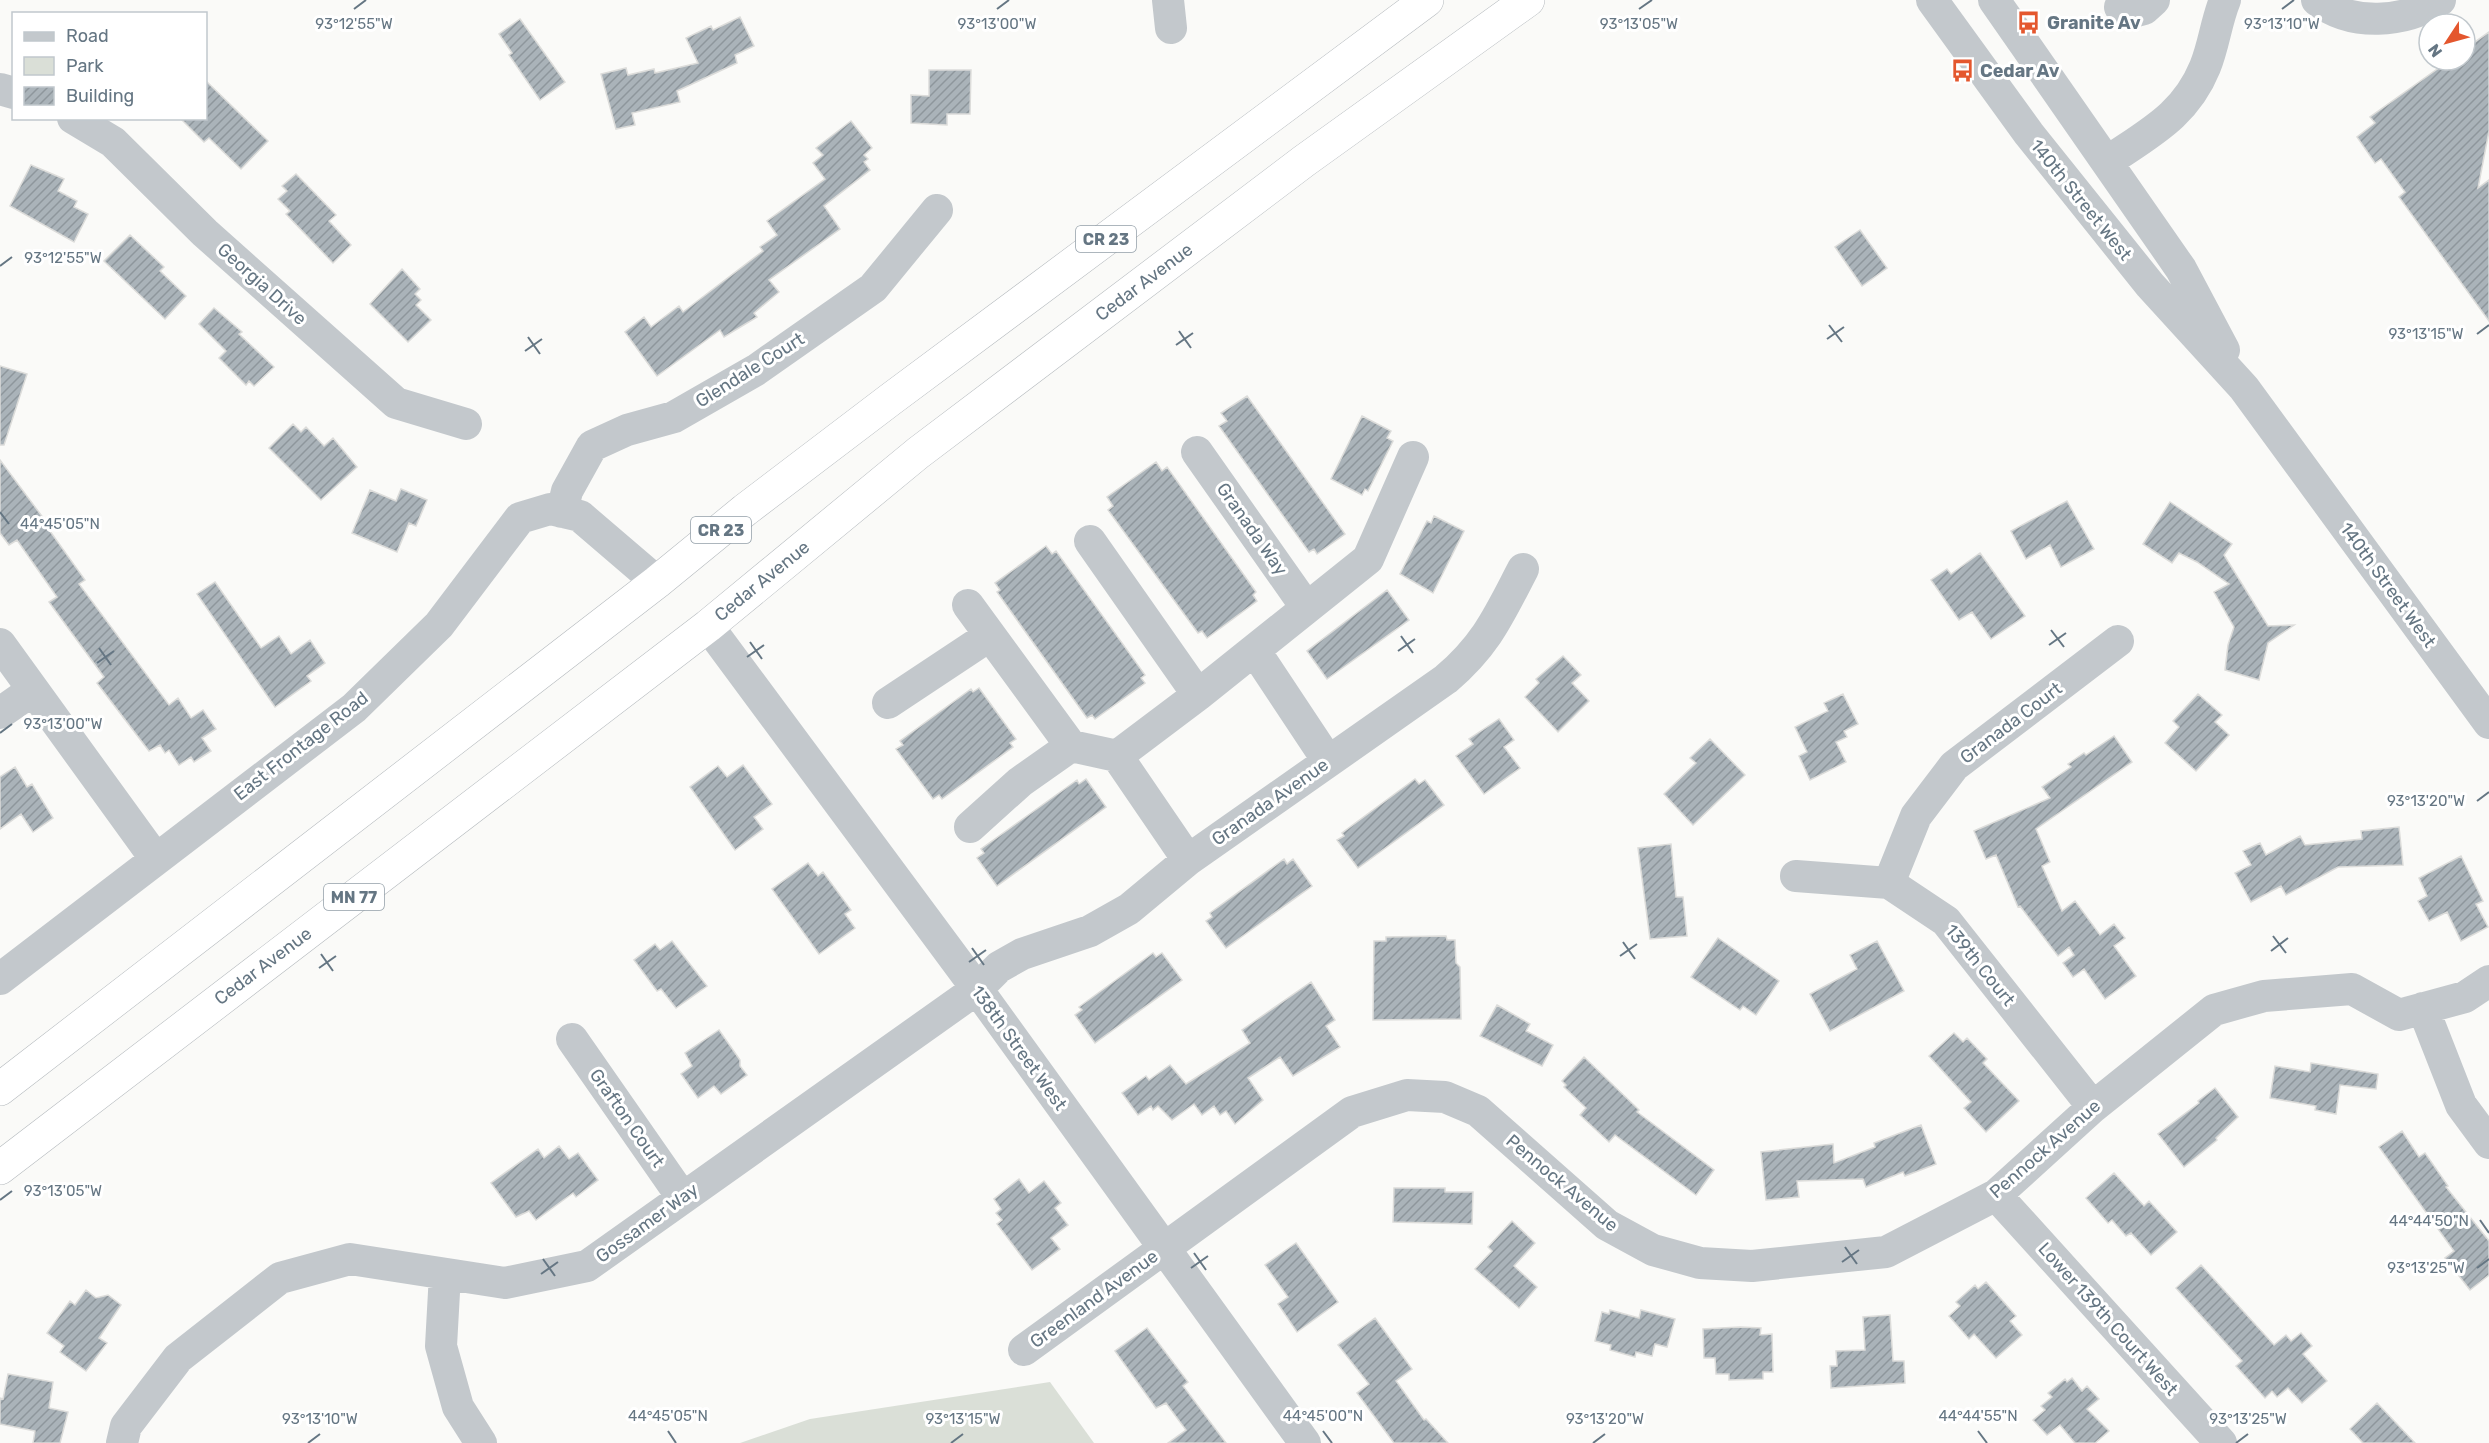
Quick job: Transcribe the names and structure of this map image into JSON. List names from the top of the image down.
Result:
{
  "streets": {
    "highway": ["CR 23", "Cedar Avenue", "MN 77"],
    "street": [
      "140th Street West",
      "Georgia Drive",
      "Glendale Court",
      "Granada Way",
      "Granada Court",
      "East Frontage Road",
      "Granada Avenue",
      "139th Court",
      "138th Street West",
      "Grafton Court",
      "Pennock Avenue",
      "Gossamer Way",
      "Greenland Avenue",
      "Lower 139th Court West"
    ]
  },
  "crossings": [
    ["Cedar Avenue", "138th Street West"],
    ["Glendale Court", "East Frontage Road"],
    ["Granada Court", "139th Court"],
    ["Granada Avenue", "138th Street West"],
    ["Granada Avenue", "Gossamer Way"],
    ["139th Court", "Pennock Avenue"],
    ["138th Street West", "Pennock Avenue"],
    ["138th Street West", "Gossamer Way"],
    ["138th Street West", "Greenland Avenue"],
    ["Grafton Court", "Gossamer Way"],
    ["Pennock Avenue", "Greenland Avenue"],
    ["Pennock Avenue", "Lower 139th Court West"]
  ],
  "places": {
    "bus stop": ["Granite Av", "Cedar Av"]
  },
  "legend": ["Road", "Park", "Building"],
  "north": "bottom left",
  "coordinates": [
    "93°13'10\"W",
    "93°12'55\"W",
    "93°13'00\"W",
    "93°13'05\"W",
    "93°13'15\"W",
    "44°45'05\"N",
    "93°13'20\"W",
    "44°44'50\"N",
    "93°13'25\"W",
    "44°45'00\"N",
    "44°44'55\"N"
  ]
}
